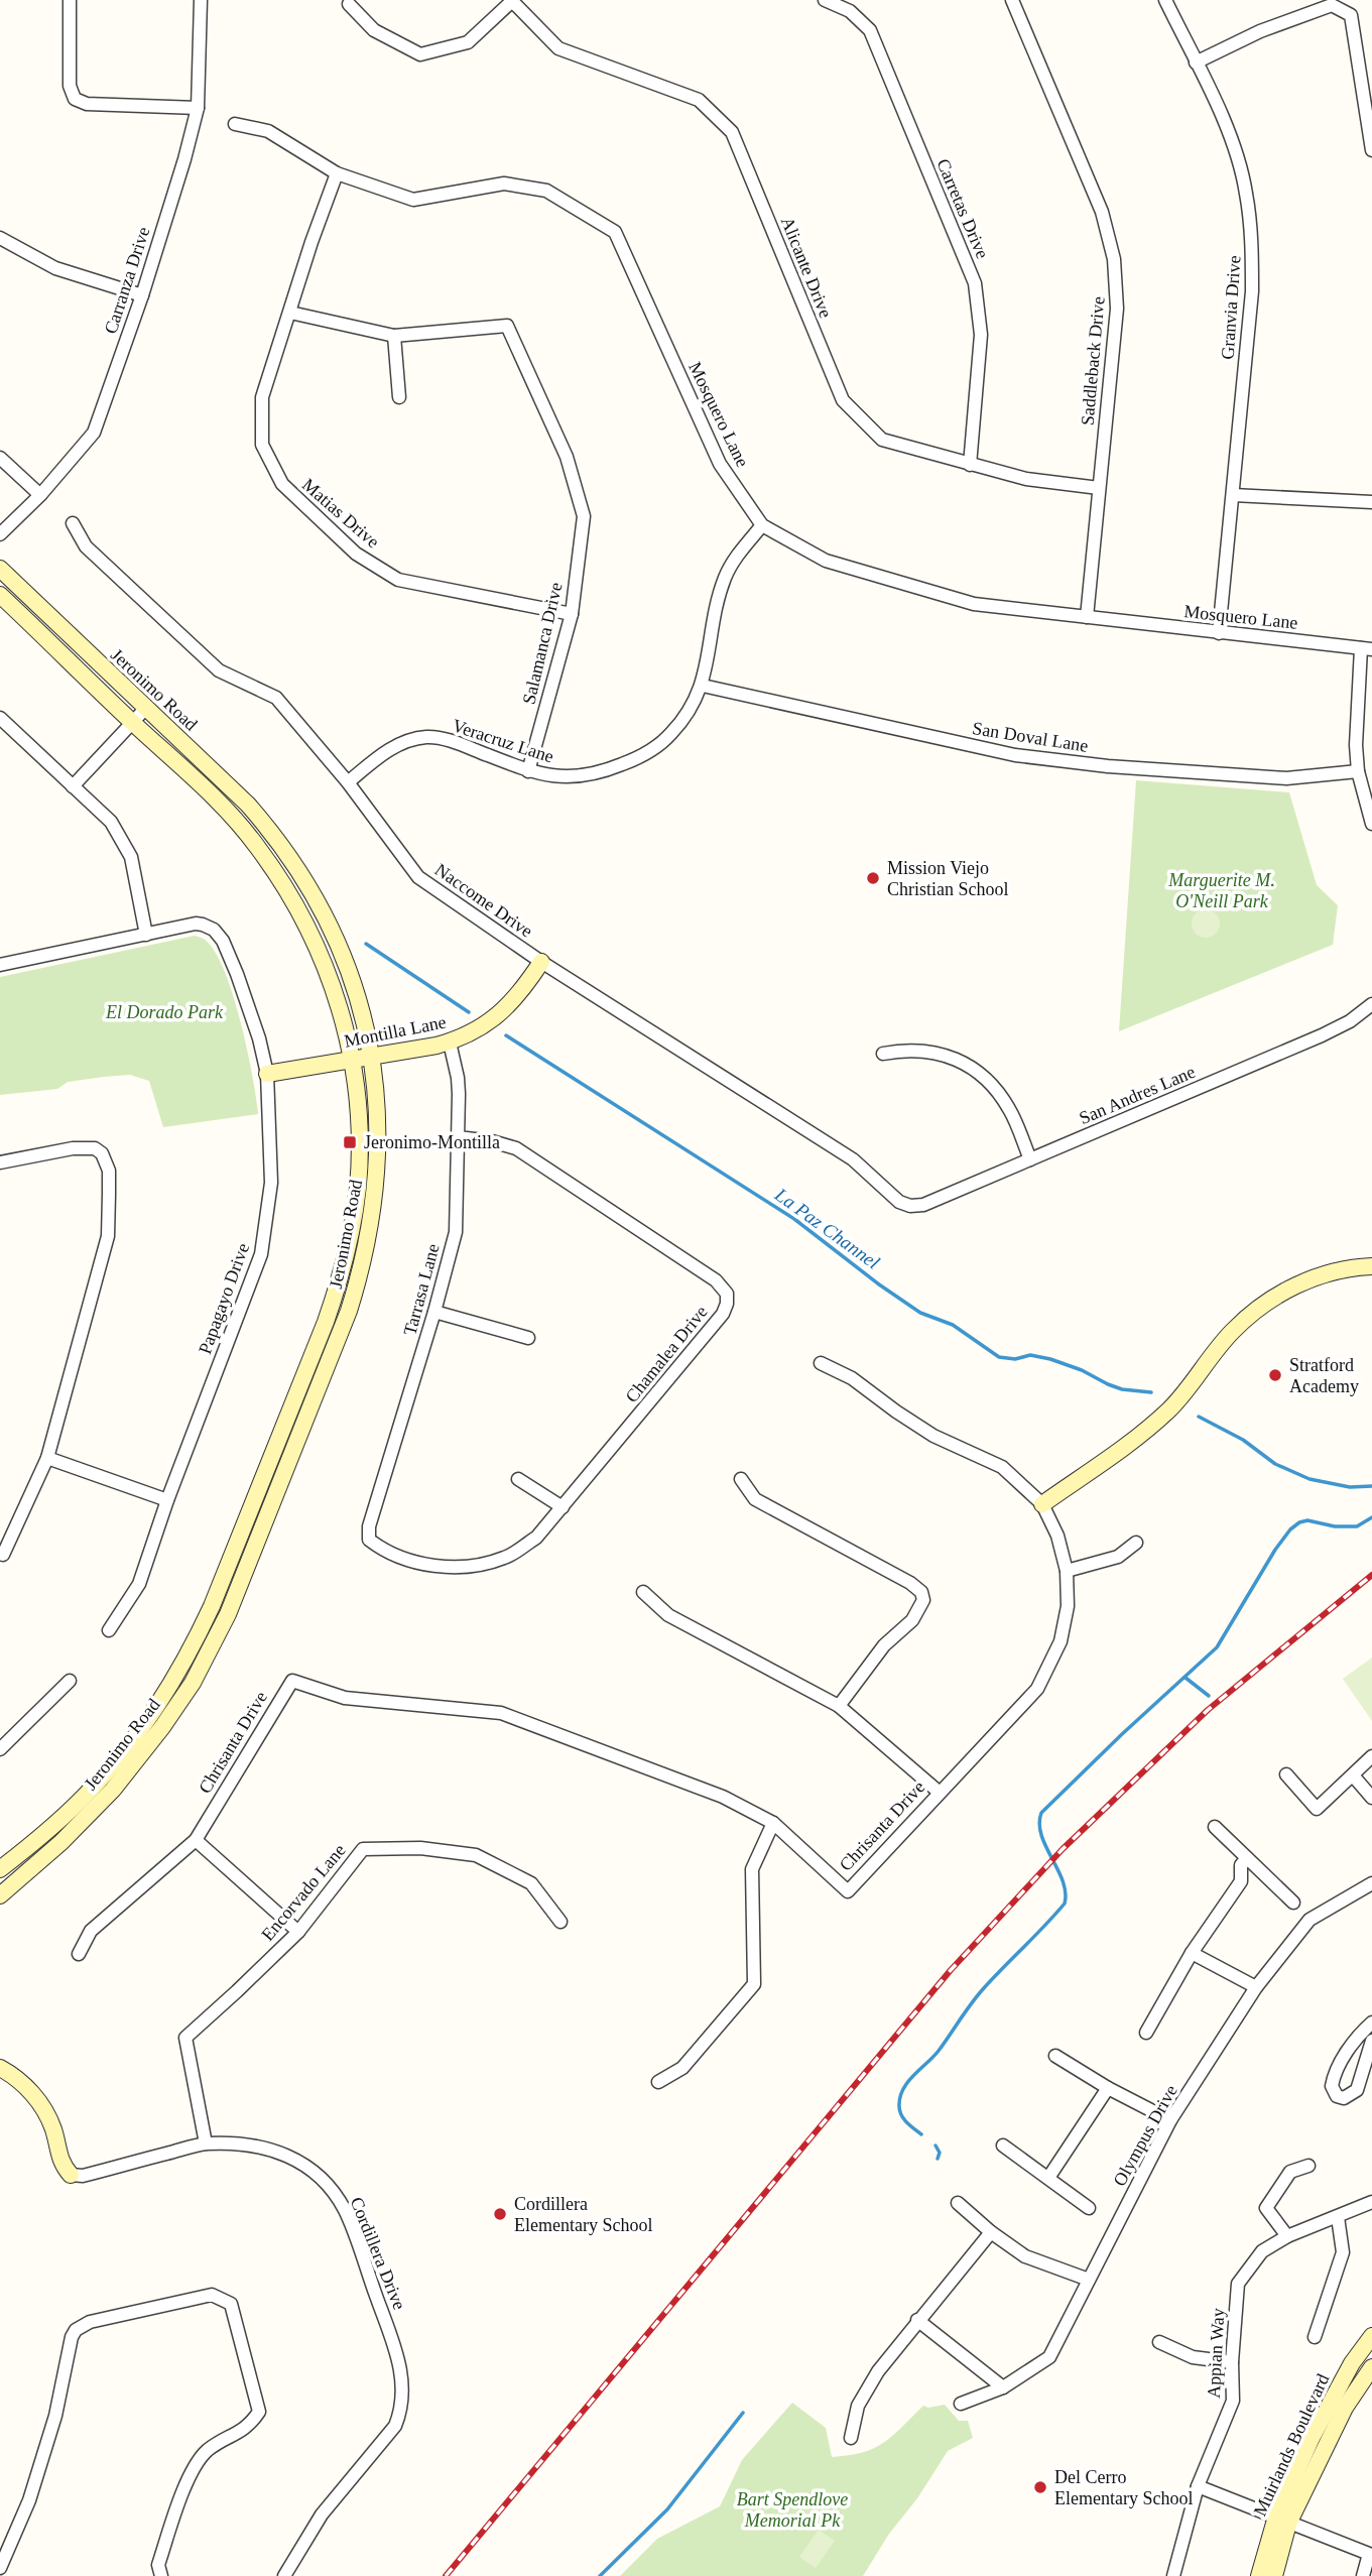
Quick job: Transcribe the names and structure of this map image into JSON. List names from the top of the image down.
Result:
{
  "streets": {
    "main road": [
      "Jeronimo Road",
      "Montilla Lane",
      "Cordillera Drive",
      "Muirlands Boulevard"
    ],
    "street": [
      "Carretas Drive",
      "Alicante Drive",
      "Carranza Drive",
      "Granvia Drive",
      "Saddleback Drive",
      "Mosquero Lane",
      "Matias Drive",
      "Salamanca Drive",
      "San Doval Lane",
      "Veracruz Lane",
      "Naccome Drive",
      "San Andres Lane",
      "Tarrasa Lane",
      "Papagayo Drive",
      "Chamalea Drive",
      "Chrisanta Drive",
      "Encorvado Lane",
      "Olympus Drive",
      "Appian Way"
    ]
  },
  "crossings": [
    ["Carretas Drive", "Alicante Drive"],
    ["Alicante Drive", "Saddleback Drive"],
    ["Granvia Drive", "Mosquero Lane"],
    ["Saddleback Drive", "Mosquero Lane"],
    ["Mosquero Lane", "Matias Drive"],
    ["Mosquero Lane", "Veracruz Lane"],
    ["Matias Drive", "Salamanca Drive"],
    ["Salamanca Drive", "Veracruz Lane"],
    ["Jeronimo Road", "Montilla Lane"],
    ["San Doval Lane", "Veracruz Lane"],
    ["Veracruz Lane", "Naccome Drive"],
    ["Naccome Drive", "Montilla Lane"],
    ["Naccome Drive", "San Andres Lane"],
    ["Montilla Lane", "Tarrasa Lane"],
    ["Montilla Lane", "Papagayo Drive"],
    ["Tarrasa Lane", "Chamalea Drive"],
    ["Encorvado Lane", "Cordillera Drive"]
  ],
  "water": ["La Paz Channel"],
  "parks": ["Marguerite M. O'Neill Park", "El Dorado Park", "Bart Spendlove Memorial Pk"],
  "places": {
    "other": [
      "Mission Viejo Christian School",
      "Stratford Academy",
      "Cordillera Elementary School",
      "Del Cerro Elementary School"
    ],
    "transit": ["Jeronimo-Montilla"]
  }
}
